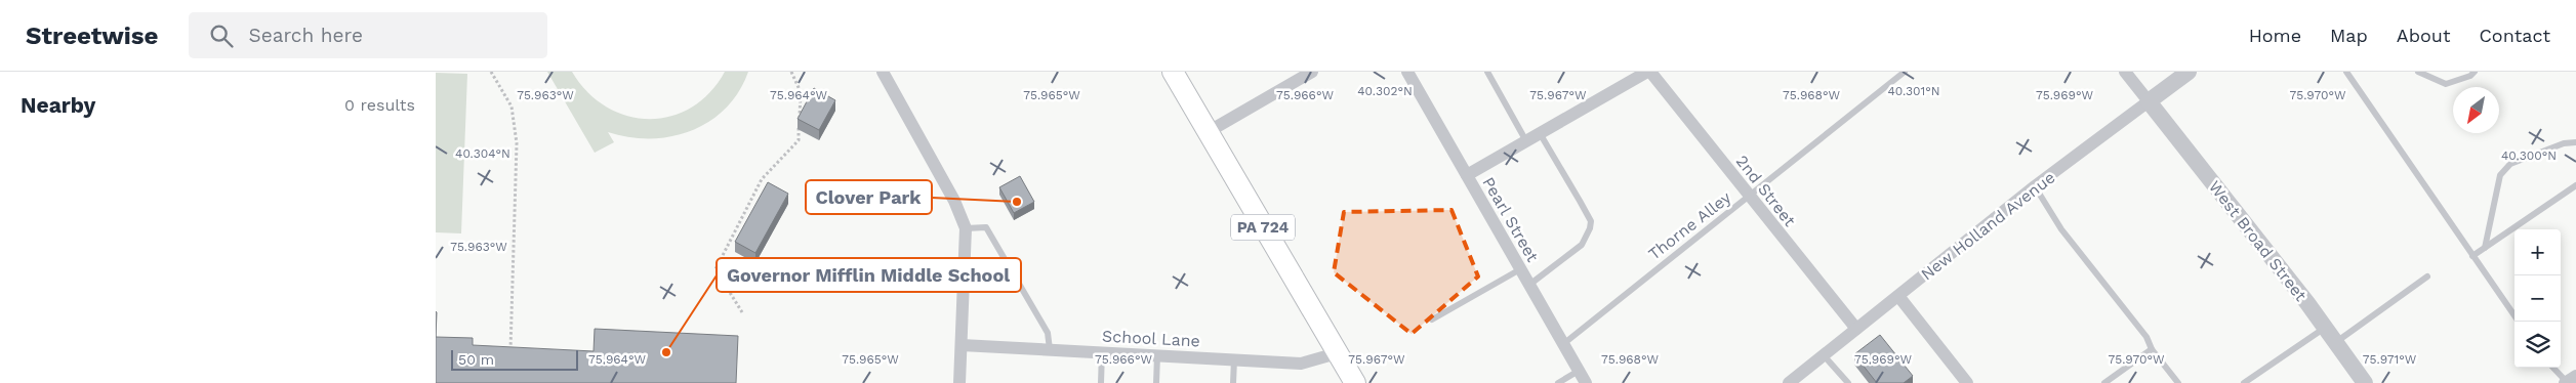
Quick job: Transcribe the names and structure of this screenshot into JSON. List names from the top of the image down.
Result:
{
  "streets": {
    "main road": ["PA 724"],
    "street": [
      "2nd Street",
      "Pearl Street",
      "New Holland Avenue",
      "West Broad Street",
      "School Lane"
    ],
    "lane": ["Thorne Alley"]
  },
  "crossings": [
    ["2nd Street", "Thorne Alley"],
    ["2nd Street", "New Holland Avenue"],
    ["Pearl Street", "Thorne Alley"],
    ["New Holland Avenue", "West Broad Street"],
    ["PA 724", "School Lane"]
  ],
  "places": ["Clover Park", "Governor Mifflin Middle School"],
  "scale_bar": "50 m",
  "north": "bottom left",
  "page": {
    "header": "Streetwise",
    "search": "Search here",
    "nav": [
      "Home",
      "Map",
      "About",
      "Contact"
    ],
    "heading": ["Nearby", "0 results"],
    "map_buttons": ["+", "−"],
    "scale": "50 m"
  },
  "coordinates": [
    "40.302°N",
    "40.301°N",
    "75.963°W",
    "75.964°W",
    "75.965°W",
    "75.966°W",
    "75.967°W",
    "75.968°W",
    "75.969°W",
    "75.970°W",
    "40.304°N",
    "40.300°N",
    "75.971°W"
  ]
}
